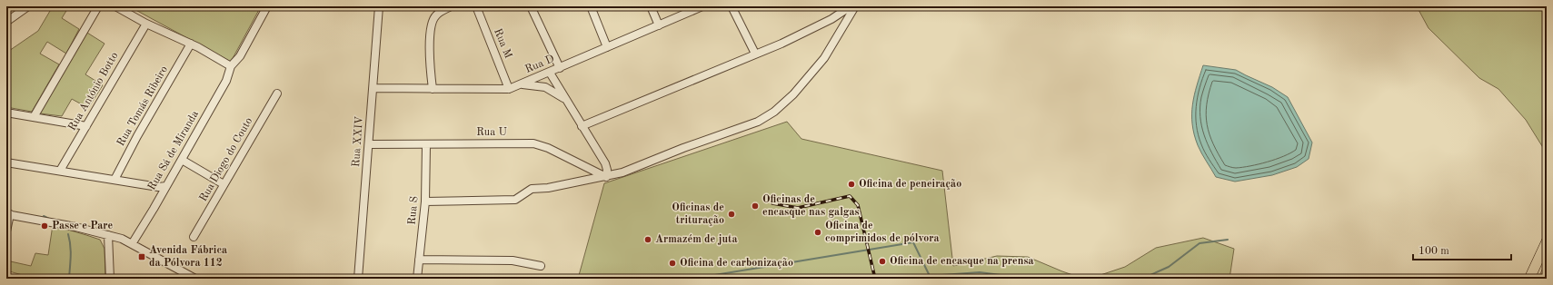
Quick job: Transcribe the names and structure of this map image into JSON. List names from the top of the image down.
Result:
{
  "streets": {
    "street": [
      "Rua M",
      "Rua D",
      "Rua António Botto",
      "Rua Tomás Ribeiro",
      "Rua U",
      "Rua XXIV",
      "Rua Sá de Miranda",
      "Rua Diogo do Couto",
      "Rua S"
    ]
  },
  "crossings": [
    ["Rua M", "Rua D"],
    ["Rua D", "Rua XXIV"],
    ["Rua U", "Rua XXIV"],
    ["Rua U", "Rua S"]
  ],
  "places": {
    "other": [
      "Oficina de peneiração",
      "Oficinas de encasque nas galgas",
      "Oficinas de trituração",
      "Passe e Pare",
      "Oficina de comprimidos de pólvora",
      "Armazém de juta",
      "Oficina de encasque na prensa",
      "Oficina de carbonização"
    ],
    "transit": ["Avenida Fábrica da Pólvora 112"]
  },
  "scale_bar": "100 m"
}
